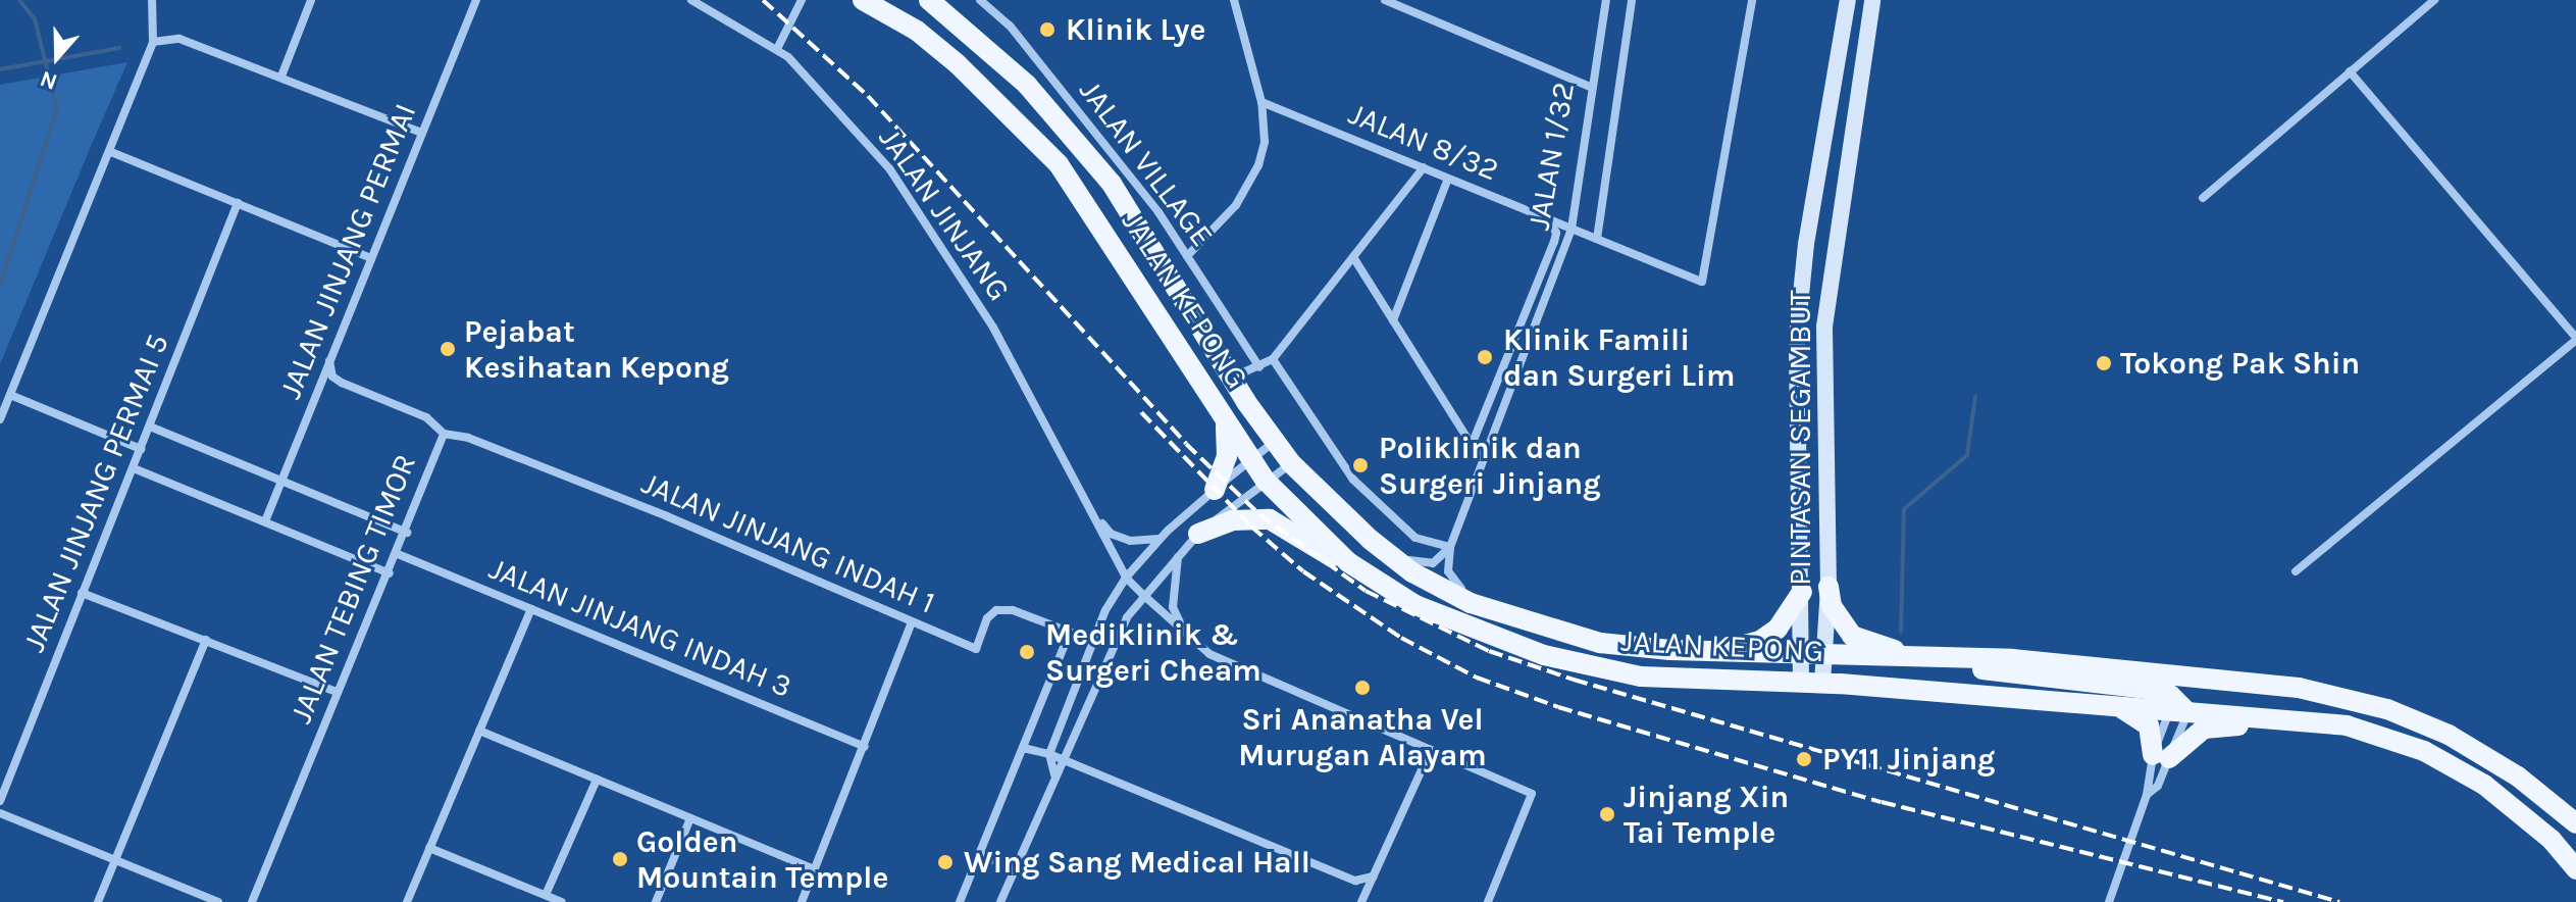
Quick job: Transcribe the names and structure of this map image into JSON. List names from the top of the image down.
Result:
{
  "streets": {
    "main road": ["JALAN KEPONG", "PINTASAN SEGAMBUT"],
    "street": [
      "JALAN 8/32",
      "JALAN 1/32",
      "JALAN VILLAGE",
      "JALAN JINJANG",
      "JALAN JINJANG PERMAI",
      "JALAN JINJANG PERMAI 5",
      "JALAN JINJANG INDAH 1",
      "JALAN TEBING TIMOR",
      "JALAN JINJANG INDAH 3"
    ]
  },
  "crossings": [
    ["JALAN 8/32", "JALAN 1/32"],
    ["JALAN JINJANG PERMAI", "JALAN TEBING TIMOR"],
    ["JALAN KEPONG", "PINTASAN SEGAMBUT"],
    ["JALAN JINJANG INDAH 1", "JALAN TEBING TIMOR"],
    ["JALAN TEBING TIMOR", "JALAN JINJANG INDAH 3"]
  ],
  "places": [
    "Klinik Lye",
    "Pejabat Kesihatan Kepong",
    "Klinik Famili dan Surgeri Lim",
    "Tokong Pak Shin",
    "Poliklinik dan Surgeri Jinjang",
    "Mediklinik & Surgeri Cheam",
    "Sri Ananatha Vel Murugan Alayam",
    "PY11 Jinjang",
    "Jinjang Xin Tai Temple",
    "Golden Mountain Temple",
    "Wing Sang Medical Hall"
  ],
  "north": "bottom"
}
